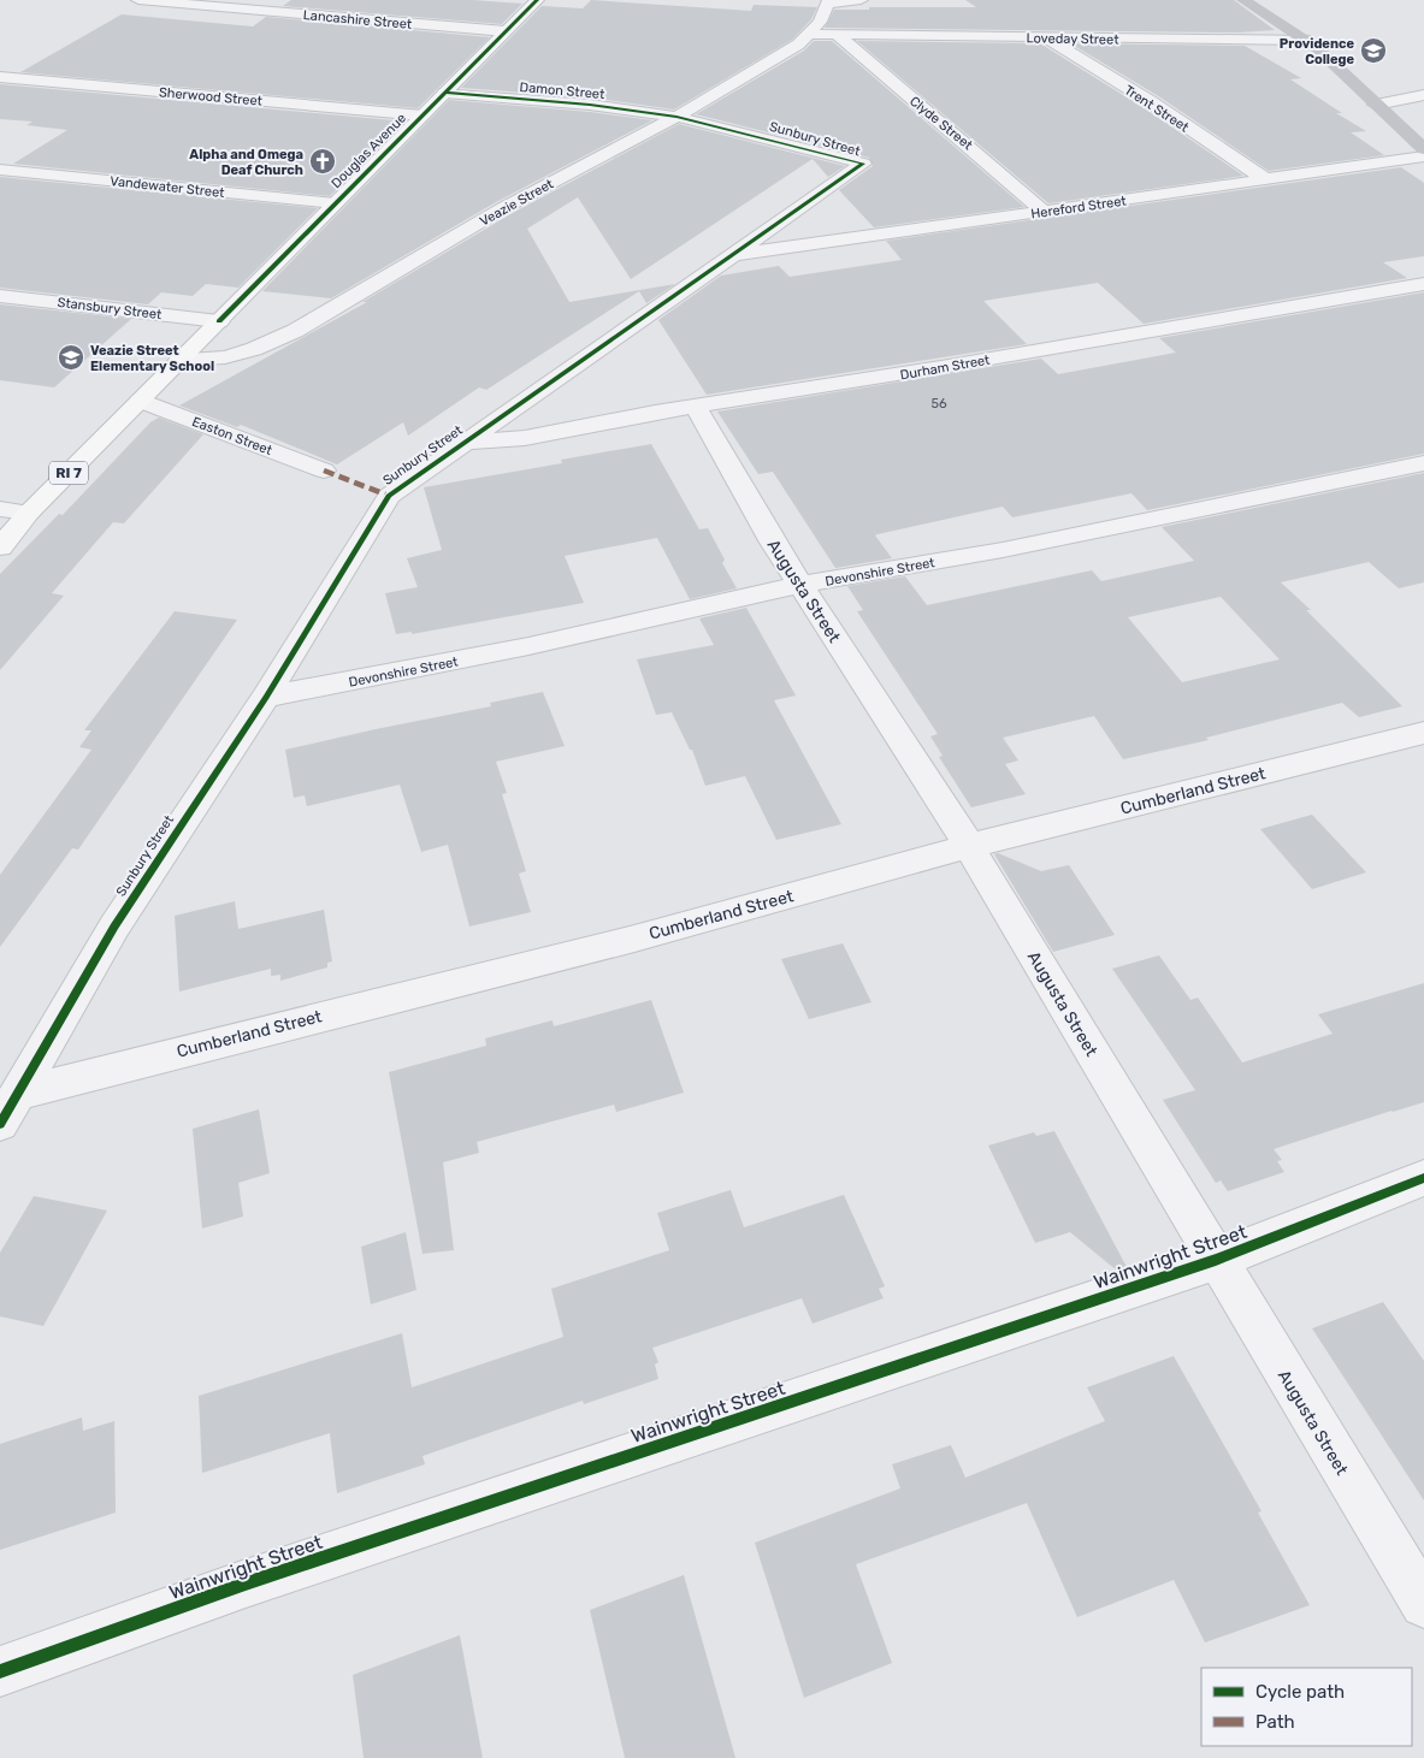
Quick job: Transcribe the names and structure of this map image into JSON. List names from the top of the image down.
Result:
{
  "streets": {
    "main road": ["Douglas Avenue", "RI 7"],
    "street": [
      "Lancashire Street",
      "Loveday Street",
      "Damon Street",
      "Sherwood Street",
      "Trent Street",
      "Clyde Street",
      "Sunbury Street",
      "Vandewater Street",
      "Veazie Street",
      "Hereford Street",
      "Stansbury Street",
      "Durham Street",
      "Easton Street",
      "Devonshire Street",
      "Augusta Street",
      "Cumberland Street",
      "Wainwright Street"
    ]
  },
  "crossings": [
    ["Lancashire Street", "Douglas Avenue"],
    ["Loveday Street", "Trent Street"],
    ["Loveday Street", "Clyde Street"],
    ["Loveday Street", "Veazie Street"],
    ["Damon Street", "Sunbury Street"],
    ["Damon Street", "Douglas Avenue"],
    ["Damon Street", "Veazie Street"],
    ["Sherwood Street", "Douglas Avenue"],
    ["Trent Street", "Hereford Street"],
    ["Clyde Street", "Hereford Street"],
    ["Sunbury Street", "Veazie Street"],
    ["Sunbury Street", "Hereford Street"],
    ["Sunbury Street", "Durham Street"],
    ["Sunbury Street", "Devonshire Street"],
    ["Sunbury Street", "Cumberland Street"],
    ["Douglas Avenue", "Vandewater Street"],
    ["Douglas Avenue", "Veazie Street"],
    ["Douglas Avenue", "Stansbury Street"],
    ["Douglas Avenue", "Easton Street"],
    ["Durham Street", "Augusta Street"],
    ["Devonshire Street", "Augusta Street"],
    ["Augusta Street", "Cumberland Street"],
    ["Augusta Street", "Wainwright Street"]
  ],
  "places": {
    "school or university": ["Providence College", "Veazie Street Elementary School"],
    "church": ["Alpha and Omega Deaf Church"]
  },
  "house_numbers": ["56"],
  "legend": ["Cycle path", "Path"]
}
